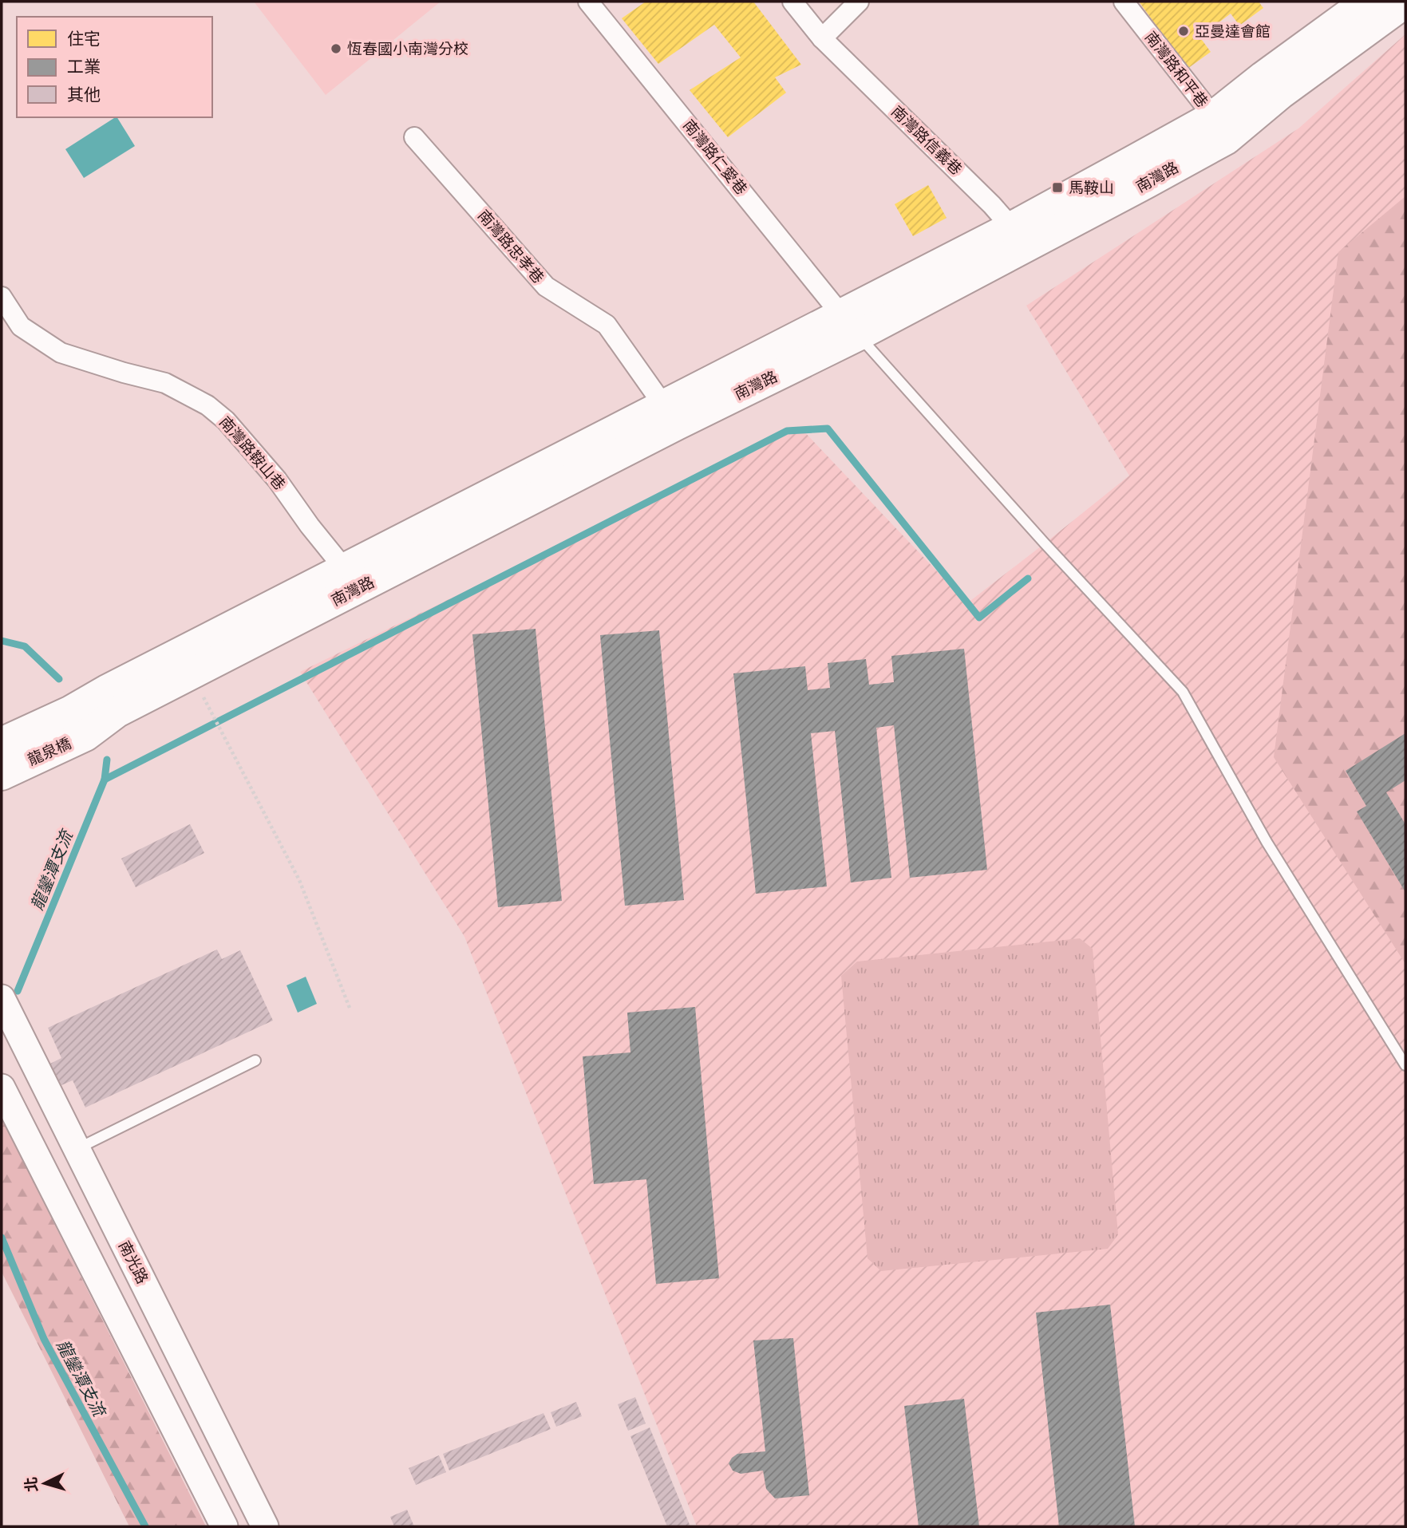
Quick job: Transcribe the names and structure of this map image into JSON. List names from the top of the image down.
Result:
{
  "streets": {
    "main road": ["南灣路", "龍泉橋"],
    "street": [
      "南灣路和平巷",
      "南灣路信義巷",
      "南灣路仁愛巷",
      "南灣路忠孝巷",
      "南灣路鞍山巷",
      "南光路"
    ]
  },
  "crossings": [
    ["南灣路和平巷", "南灣路"],
    ["南灣路信義巷", "南灣路"],
    ["南灣路仁愛巷", "南灣路"],
    ["南灣路", "南灣路忠孝巷"],
    ["南灣路", "南灣路鞍山巷"],
    ["南灣路", "龍泉橋"]
  ],
  "water": ["龍鑾潭支流"],
  "places": {
    "other": ["亞曼達會館", "恆春國小南灣分校"],
    "transit": ["馬鞍山"]
  },
  "legend": ["住宅", "工業", "其他"],
  "north": "left"
}
